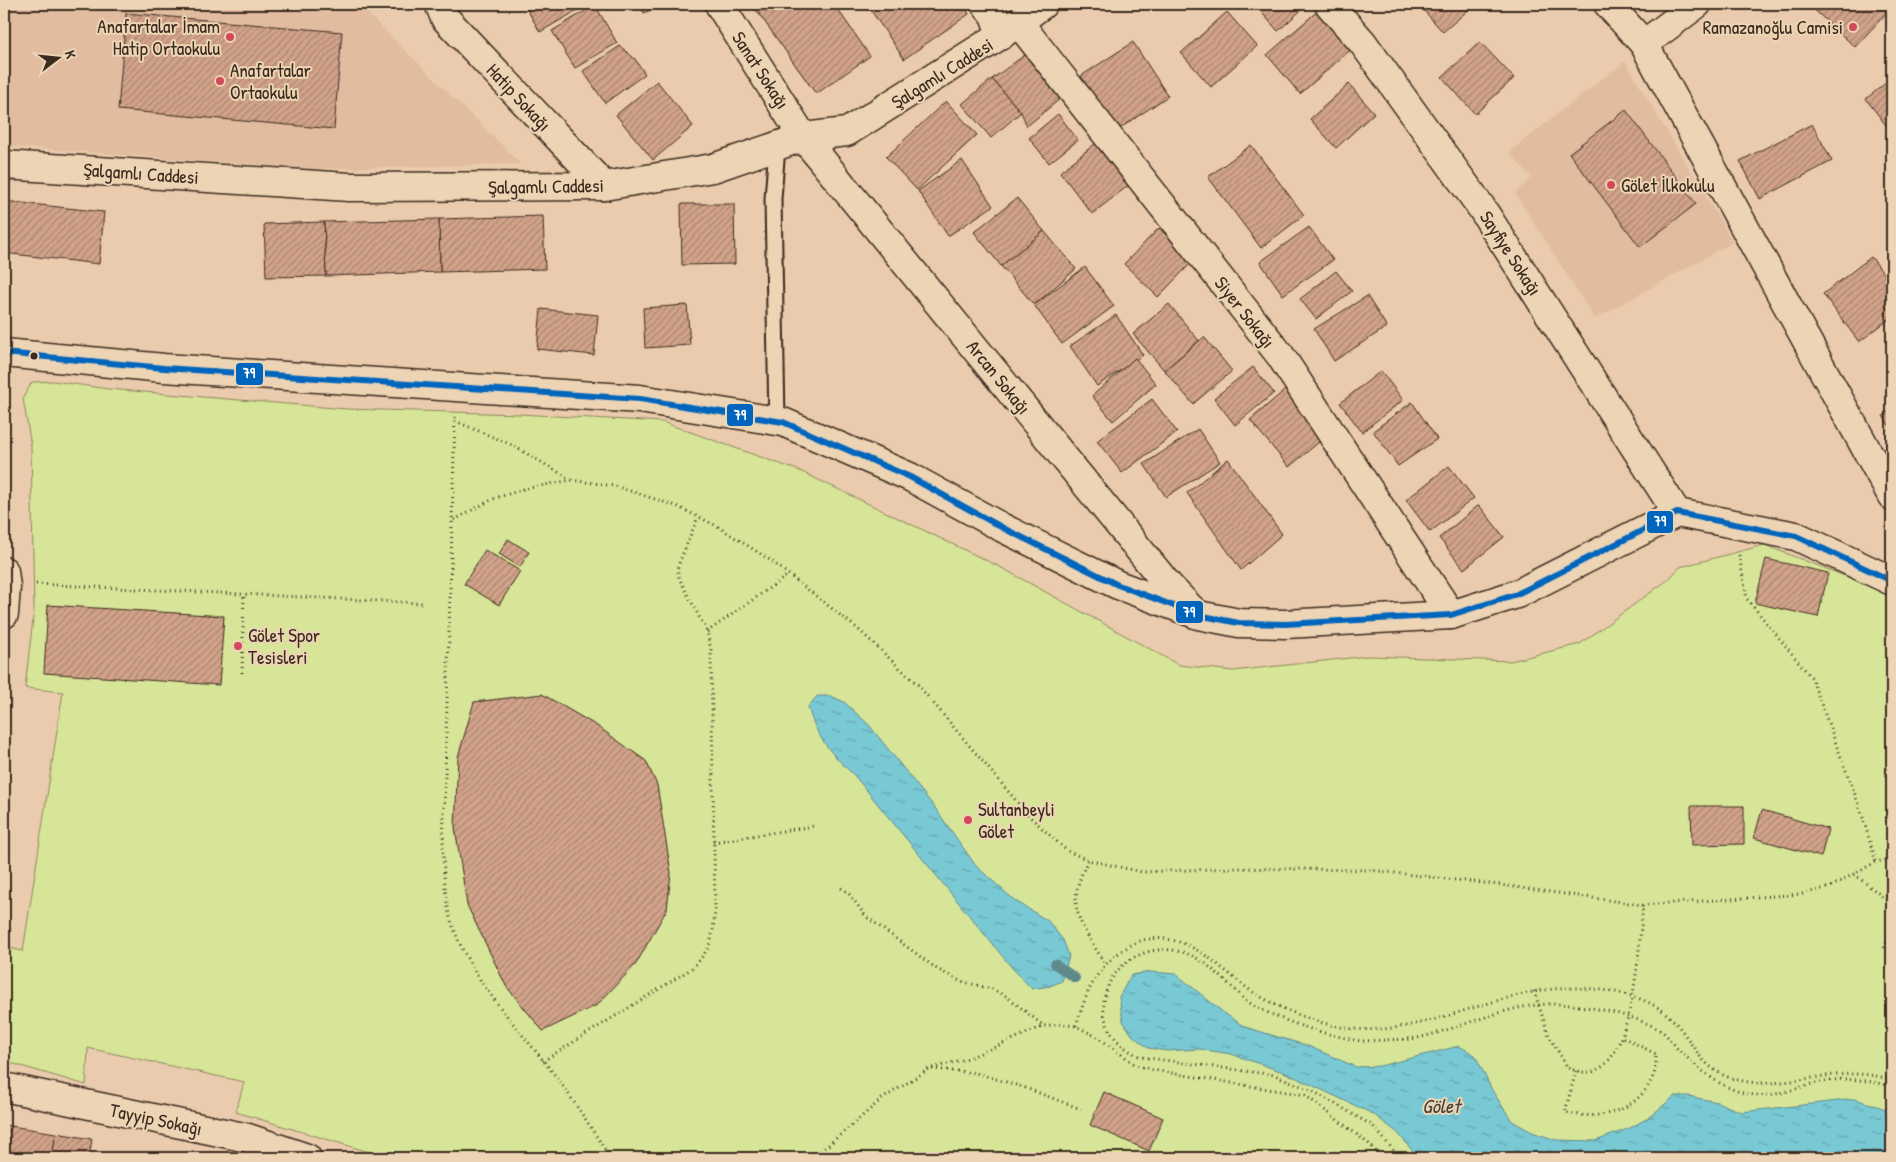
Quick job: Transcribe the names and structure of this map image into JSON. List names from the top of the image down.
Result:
{
  "streets": {
    "street": [
      "Sanat Sokağı",
      "Şalgamlı Caddesi",
      "Hatip Sokağı",
      "Sayfiye Sokağı",
      "Siyer Sokağı",
      "Arcan Sokağı",
      "Tayyip Sokağı"
    ]
  },
  "crossings": [
    ["Sanat Sokağı", "Şalgamlı Caddesi"],
    ["Sanat Sokağı", "Arcan Sokağı"],
    ["Şalgamlı Caddesi", "Hatip Sokağı"],
    ["Şalgamlı Caddesi", "Siyer Sokağı"],
    ["Şalgamlı Caddesi", "Arcan Sokağı"]
  ],
  "water": ["Gölet"],
  "places": [
    "Ramazanoğlu Camisi",
    "Anafartalar İmam Hatip Ortaokulu",
    "Anafartalar Ortaokulu",
    "Gölet İlkokulu",
    "Gölet Spor Tesisleri",
    "Sultanbeyli Gölet"
  ],
  "lines": ["transit line 79"],
  "north": "right"
}
